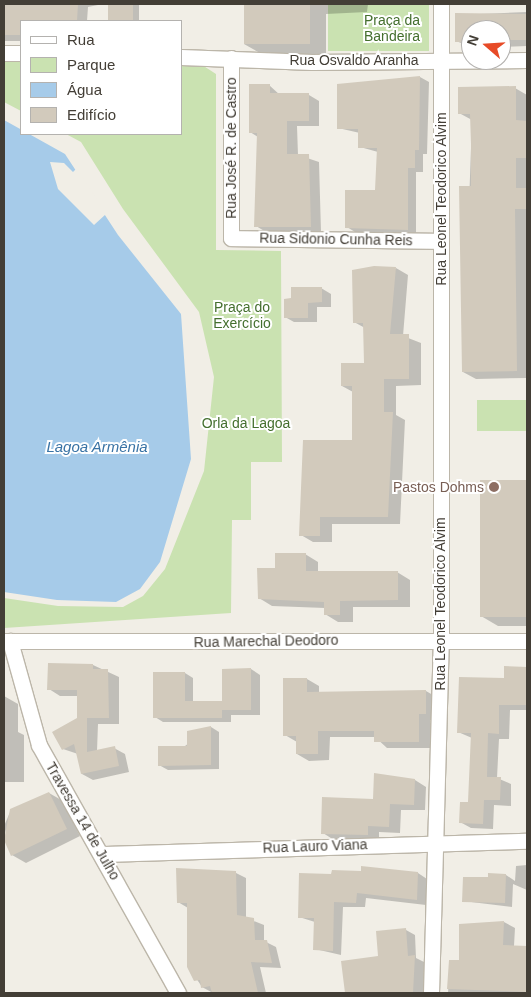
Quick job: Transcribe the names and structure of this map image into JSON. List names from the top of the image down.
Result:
{
  "streets": {
    "street": [
      "Rua Osvaldo Aranha",
      "Rua José R. de Castro",
      "Rua Leonel Teodorico Alvim",
      "Rua Sidonio Cunha Reis",
      "Rua Marechal Deodoro",
      "Travessa 14 de Julho",
      "Rua Lauro Viana"
    ]
  },
  "crossings": [
    ["Rua Osvaldo Aranha", "Rua José R. de Castro"],
    ["Rua Osvaldo Aranha", "Rua Leonel Teodorico Alvim"],
    ["Rua José R. de Castro", "Rua Sidonio Cunha Reis"],
    ["Rua Leonel Teodorico Alvim", "Rua Sidonio Cunha Reis"],
    ["Rua Leonel Teodorico Alvim", "Rua Marechal Deodoro"],
    ["Rua Leonel Teodorico Alvim", "Rua Lauro Viana"],
    ["Rua Marechal Deodoro", "Travessa 14 de Julho"],
    ["Travessa 14 de Julho", "Rua Lauro Viana"]
  ],
  "water": ["Lagoa Armênia"],
  "parks": ["Praça da Bandeira", "Praça do Exercício", "Orla da Lagoa"],
  "places": ["Pastos Dohms"],
  "legend": [
    "Rua",
    "Parque",
    "Água",
    "Edifício"
  ],
  "north": "left"
}
